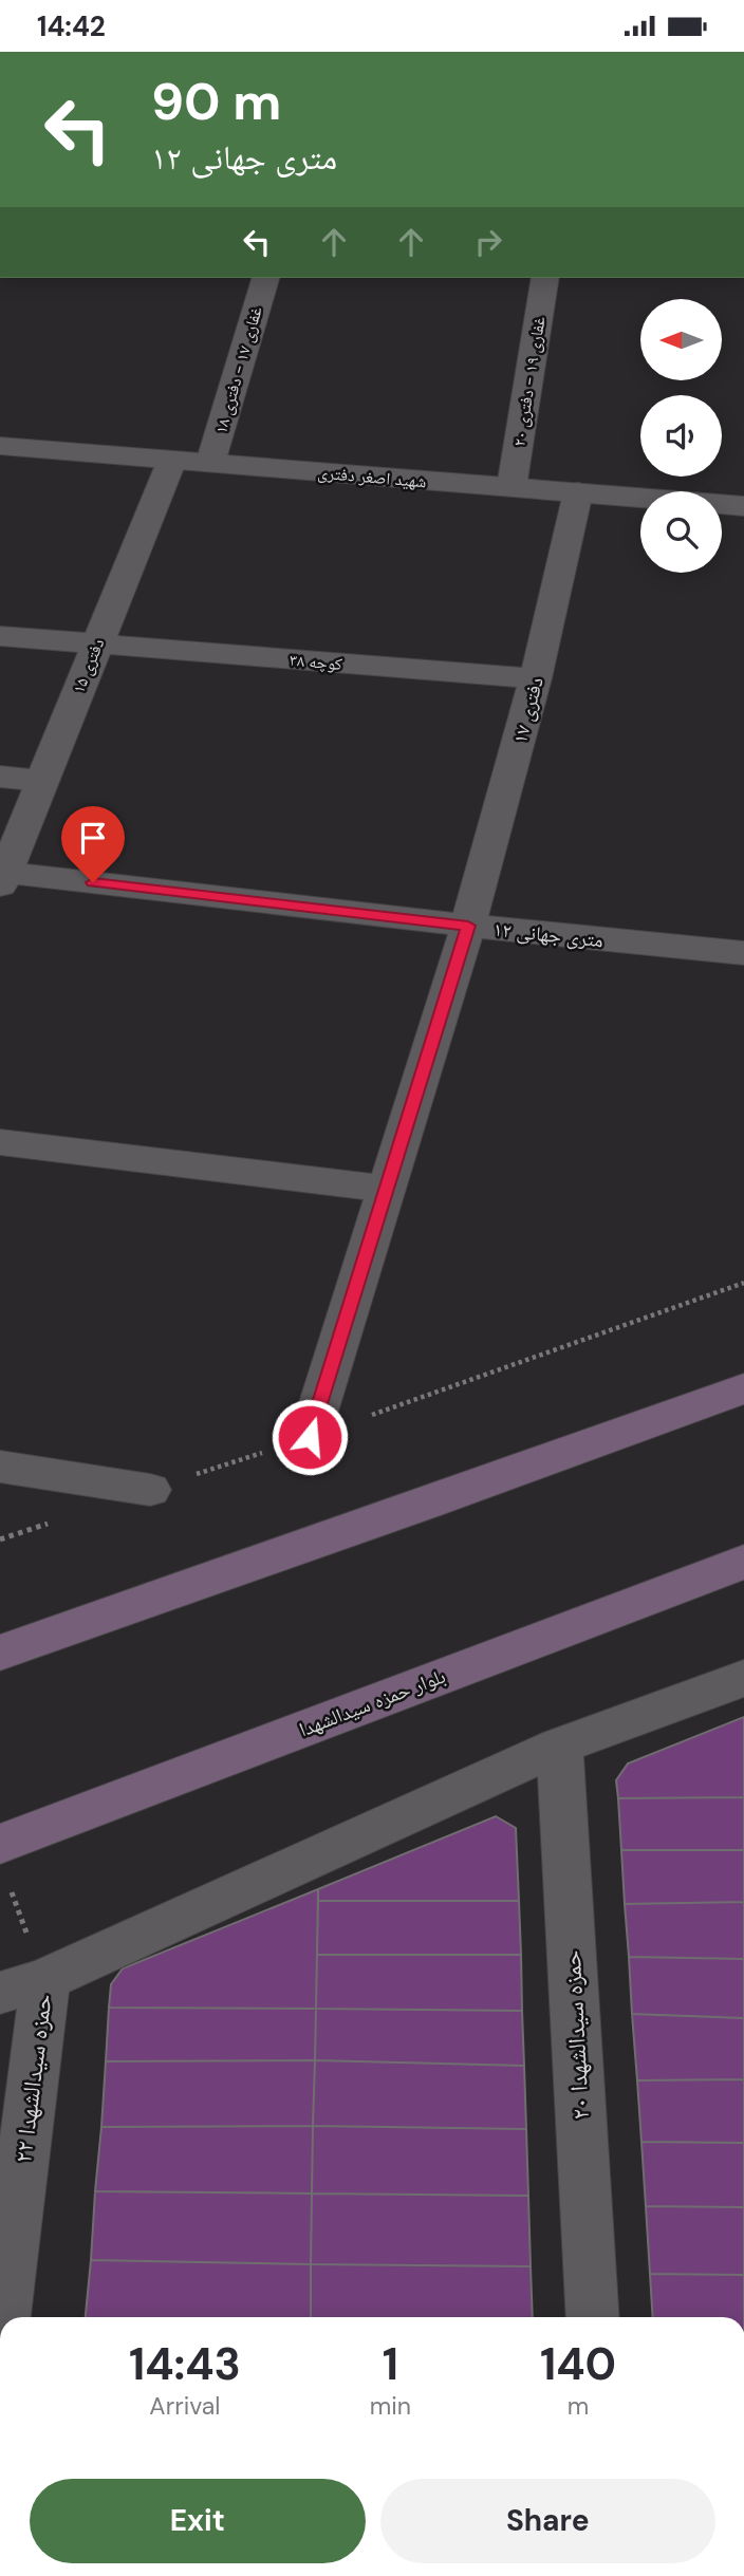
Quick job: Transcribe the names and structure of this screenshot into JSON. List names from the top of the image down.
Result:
{
  "streets": {
    "main road": ["بلوار حمزه سیدالشهدا"],
    "street": [
      "غفاری ۱۷ - دفتری ۱۸",
      "غفاری ۱۹ - دفتری ۲۰",
      "شهید اصغر دفتری",
      "کوچه ۳۸",
      "دفتری ۱۵",
      "دفتری ۱۷",
      "۱۲ متری جهانی",
      "حمزه سیدالشهدا ۲۰",
      "حمزه سیدالشهدا ۲۲"
    ]
  },
  "crossings": [
    ["غفاری ۱۷ - دفتری ۱۸", "شهید اصغر دفتری"],
    ["غفاری ۱۹ - دفتری ۲۰", "شهید اصغر دفتری"],
    ["شهید اصغر دفتری", "دفتری ۱۵"],
    ["شهید اصغر دفتری", "دفتری ۱۷"],
    ["کوچه ۳۸", "دفتری ۱۵"],
    ["کوچه ۳۸", "دفتری ۱۷"],
    ["دفتری ۱۵", "۱۲ متری جهانی"],
    ["دفتری ۱۷", "۱۲ متری جهانی"]
  ],
  "north": "left",
  "page": {
    "status": "14:42",
    "turn": ["90 m", "۱۲ متری جهانی"],
    "eta": [
      "14:43",
      "Arrival",
      "1",
      "min",
      "140",
      "m"
    ],
    "buttons": ["Exit", "Share"]
  }
}
